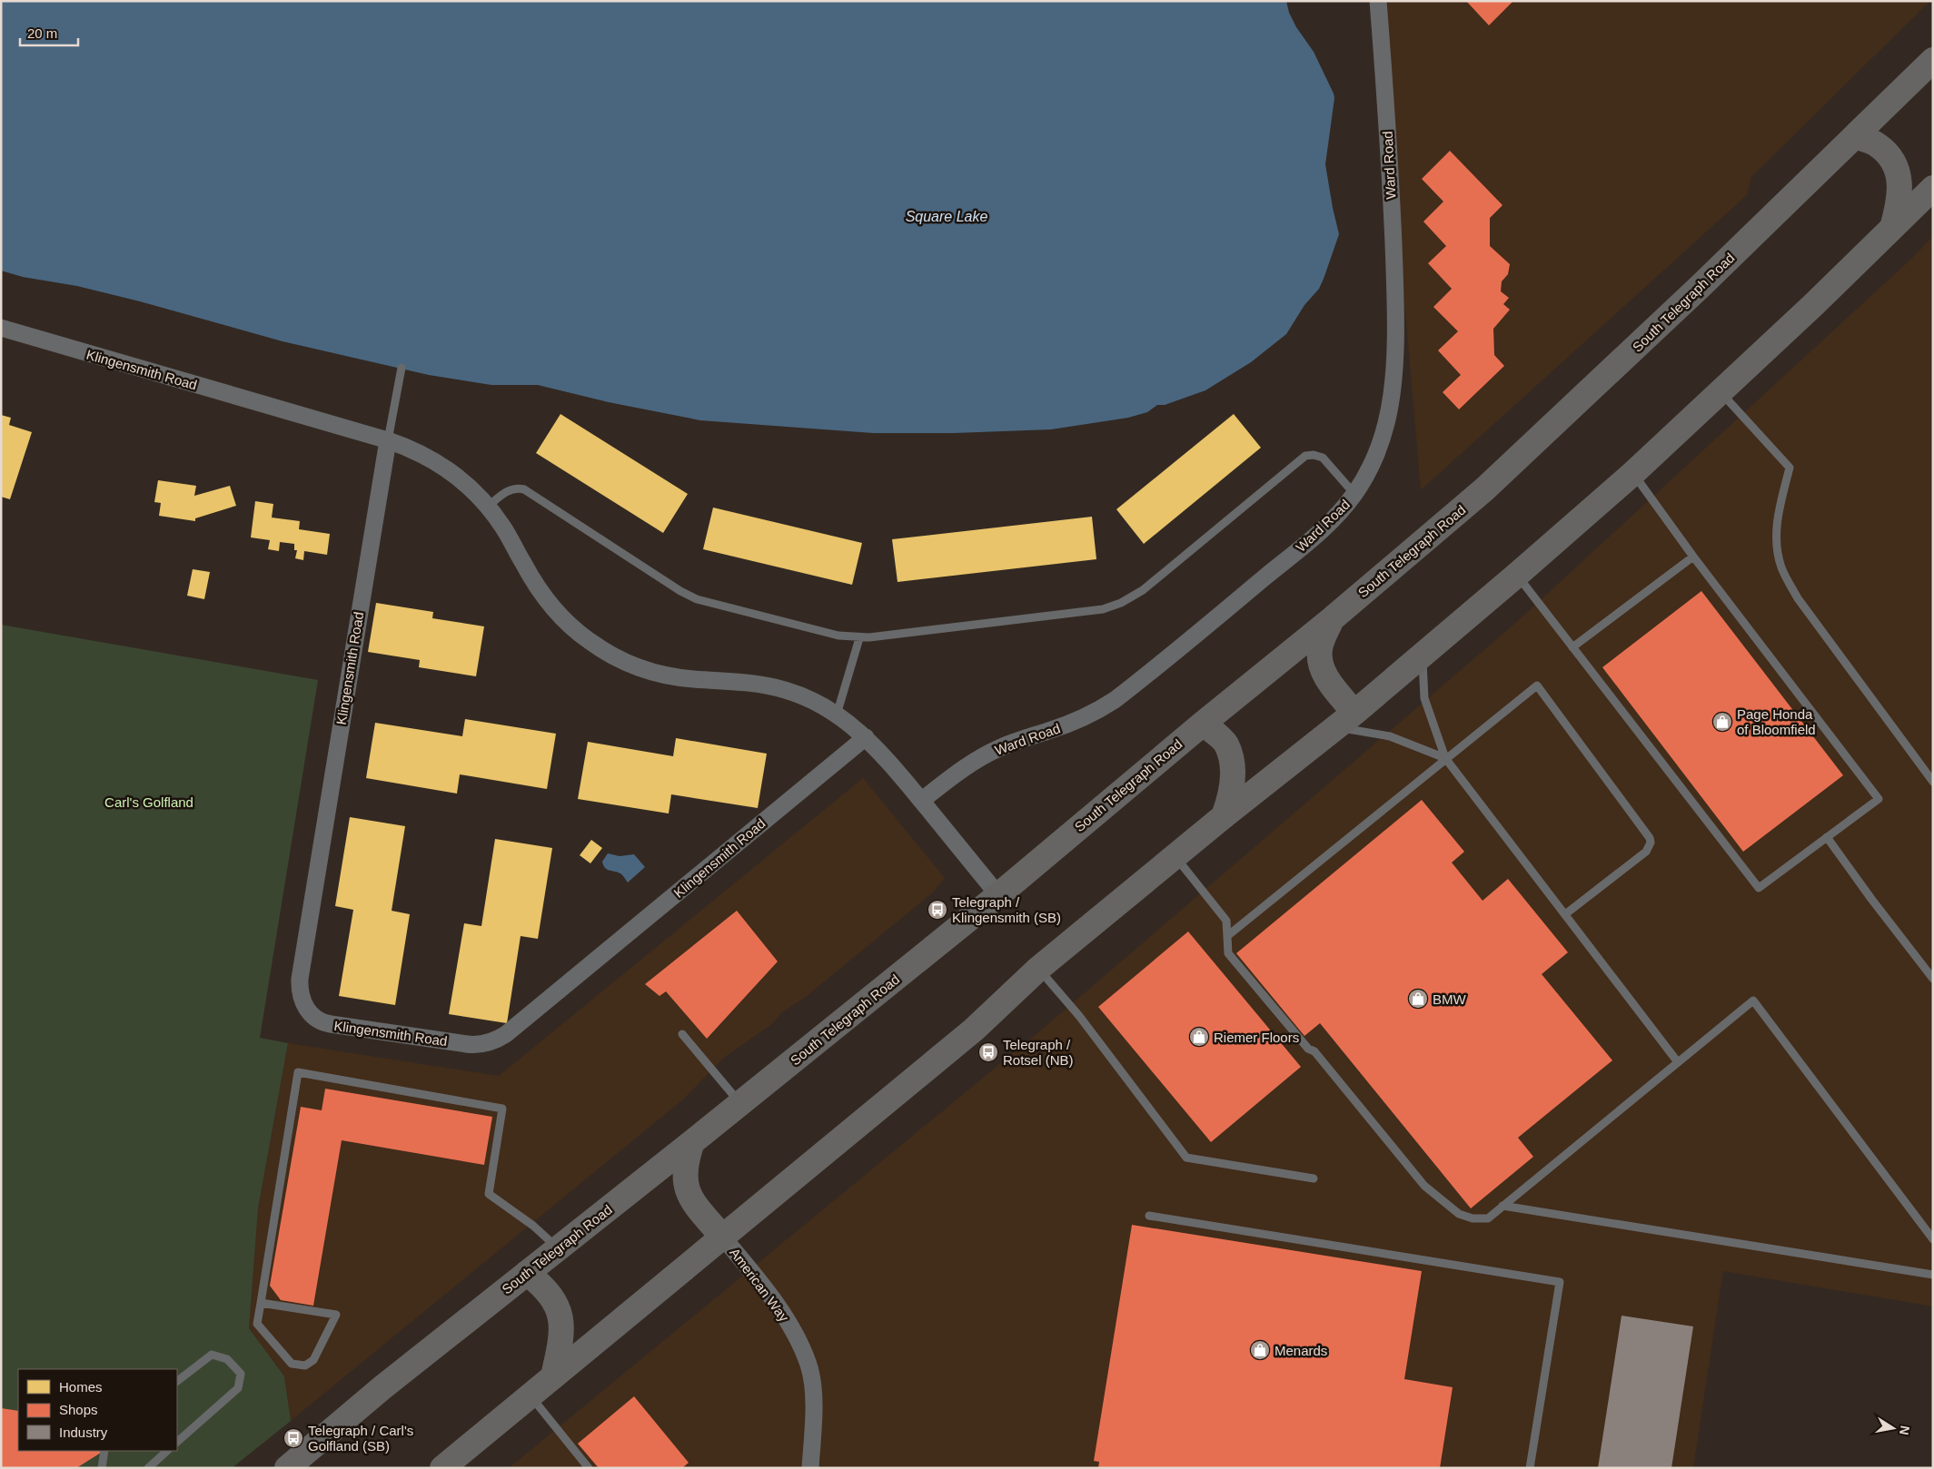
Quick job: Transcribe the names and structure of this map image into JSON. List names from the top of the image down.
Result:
{
  "streets": {
    "highway": ["South Telegraph Road"],
    "street": ["Ward Road", "Klingensmith Road", "American Way"]
  },
  "crossings": [
    ["Ward Road", "Klingensmith Road"],
    ["South Telegraph Road", "Klingensmith Road"]
  ],
  "water": ["Square Lake"],
  "parks": ["Carl's Golfland"],
  "places": {
    "shop": [
      "Page Honda of Bloomfield",
      "BMW",
      "Riemer Floors",
      "Menards"
    ],
    "bus stop": ["Telegraph / Klingensmith (SB)", "Telegraph / Rotsel (NB)", "Telegraph / Carl's Golfland (SB)"]
  },
  "legend": ["Homes", "Shops", "Industry"],
  "scale_bar": "20 m",
  "north": "right"
}
